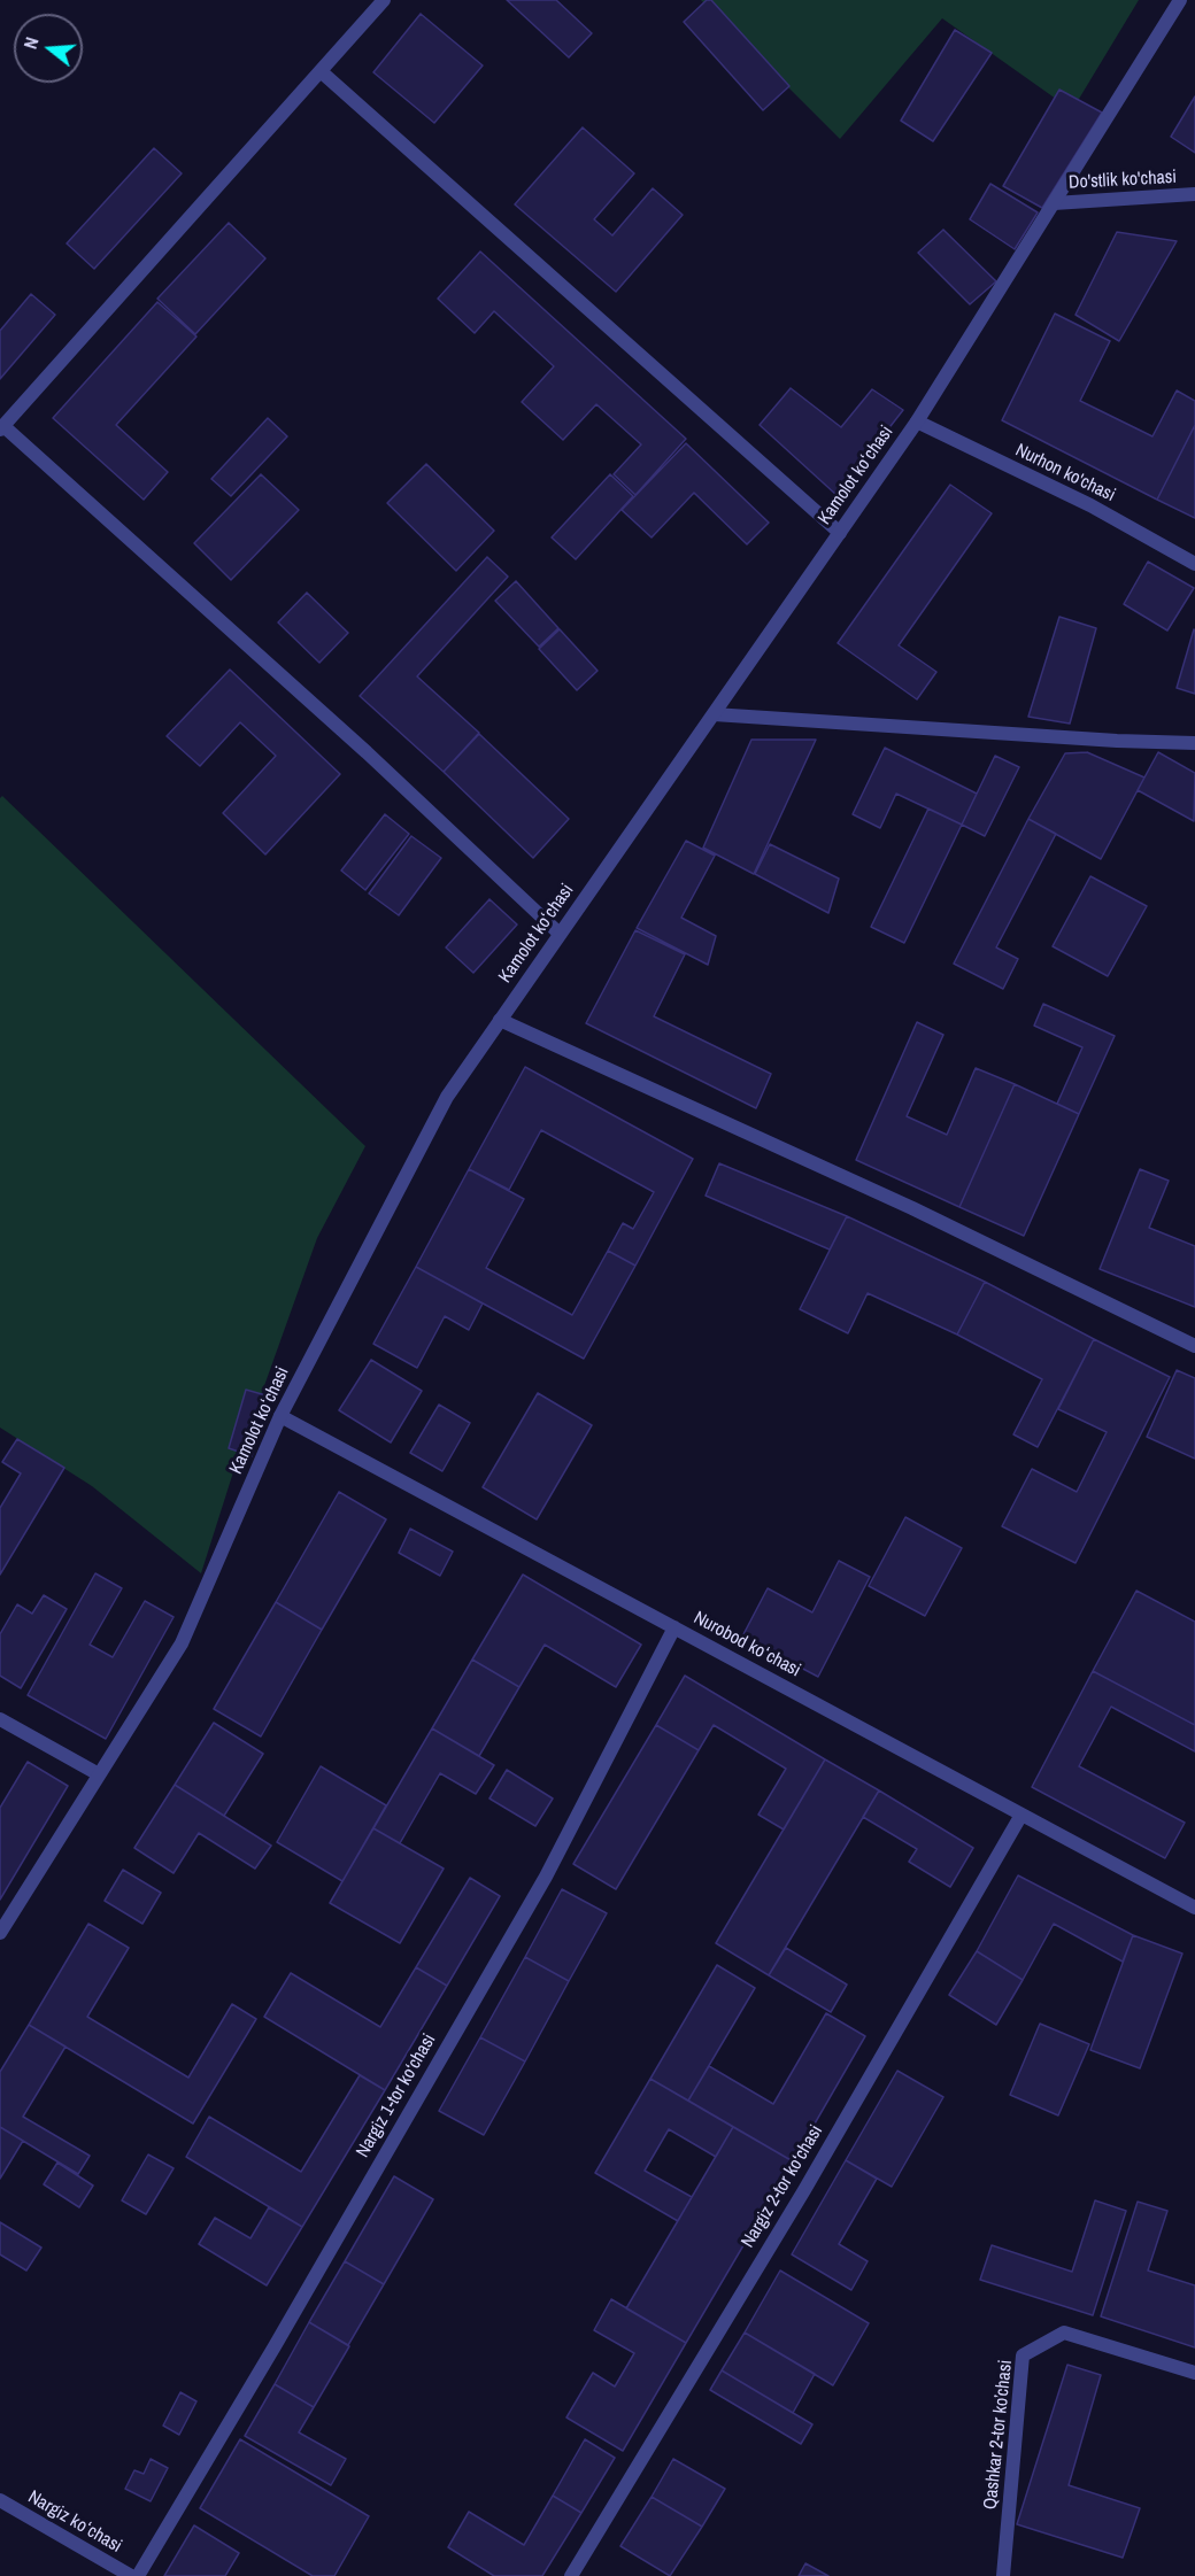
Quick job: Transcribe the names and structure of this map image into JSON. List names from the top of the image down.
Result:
{
  "streets": {
    "street": [
      "Do'stlik ko'chasi",
      "Nurhon ko'chasi",
      "Kamolot koʻchasi",
      "Nurobod koʻchasi",
      "Nargiz 1-tor ko‘chasi",
      "Nargiz 2-tor ko‘chasi",
      "Qashkar 2-tor koʼchasi",
      "Nargiz koʻchasi"
    ]
  },
  "crossings": [
    ["Do'stlik ko'chasi", "Kamolot koʻchasi"],
    ["Nurhon ko'chasi", "Kamolot koʻchasi"],
    ["Kamolot koʻchasi", "Nurobod koʻchasi"],
    ["Nurobod koʻchasi", "Nargiz 1-tor ko‘chasi"],
    ["Nurobod koʻchasi", "Nargiz 2-tor ko‘chasi"]
  ],
  "north": "left"
}
